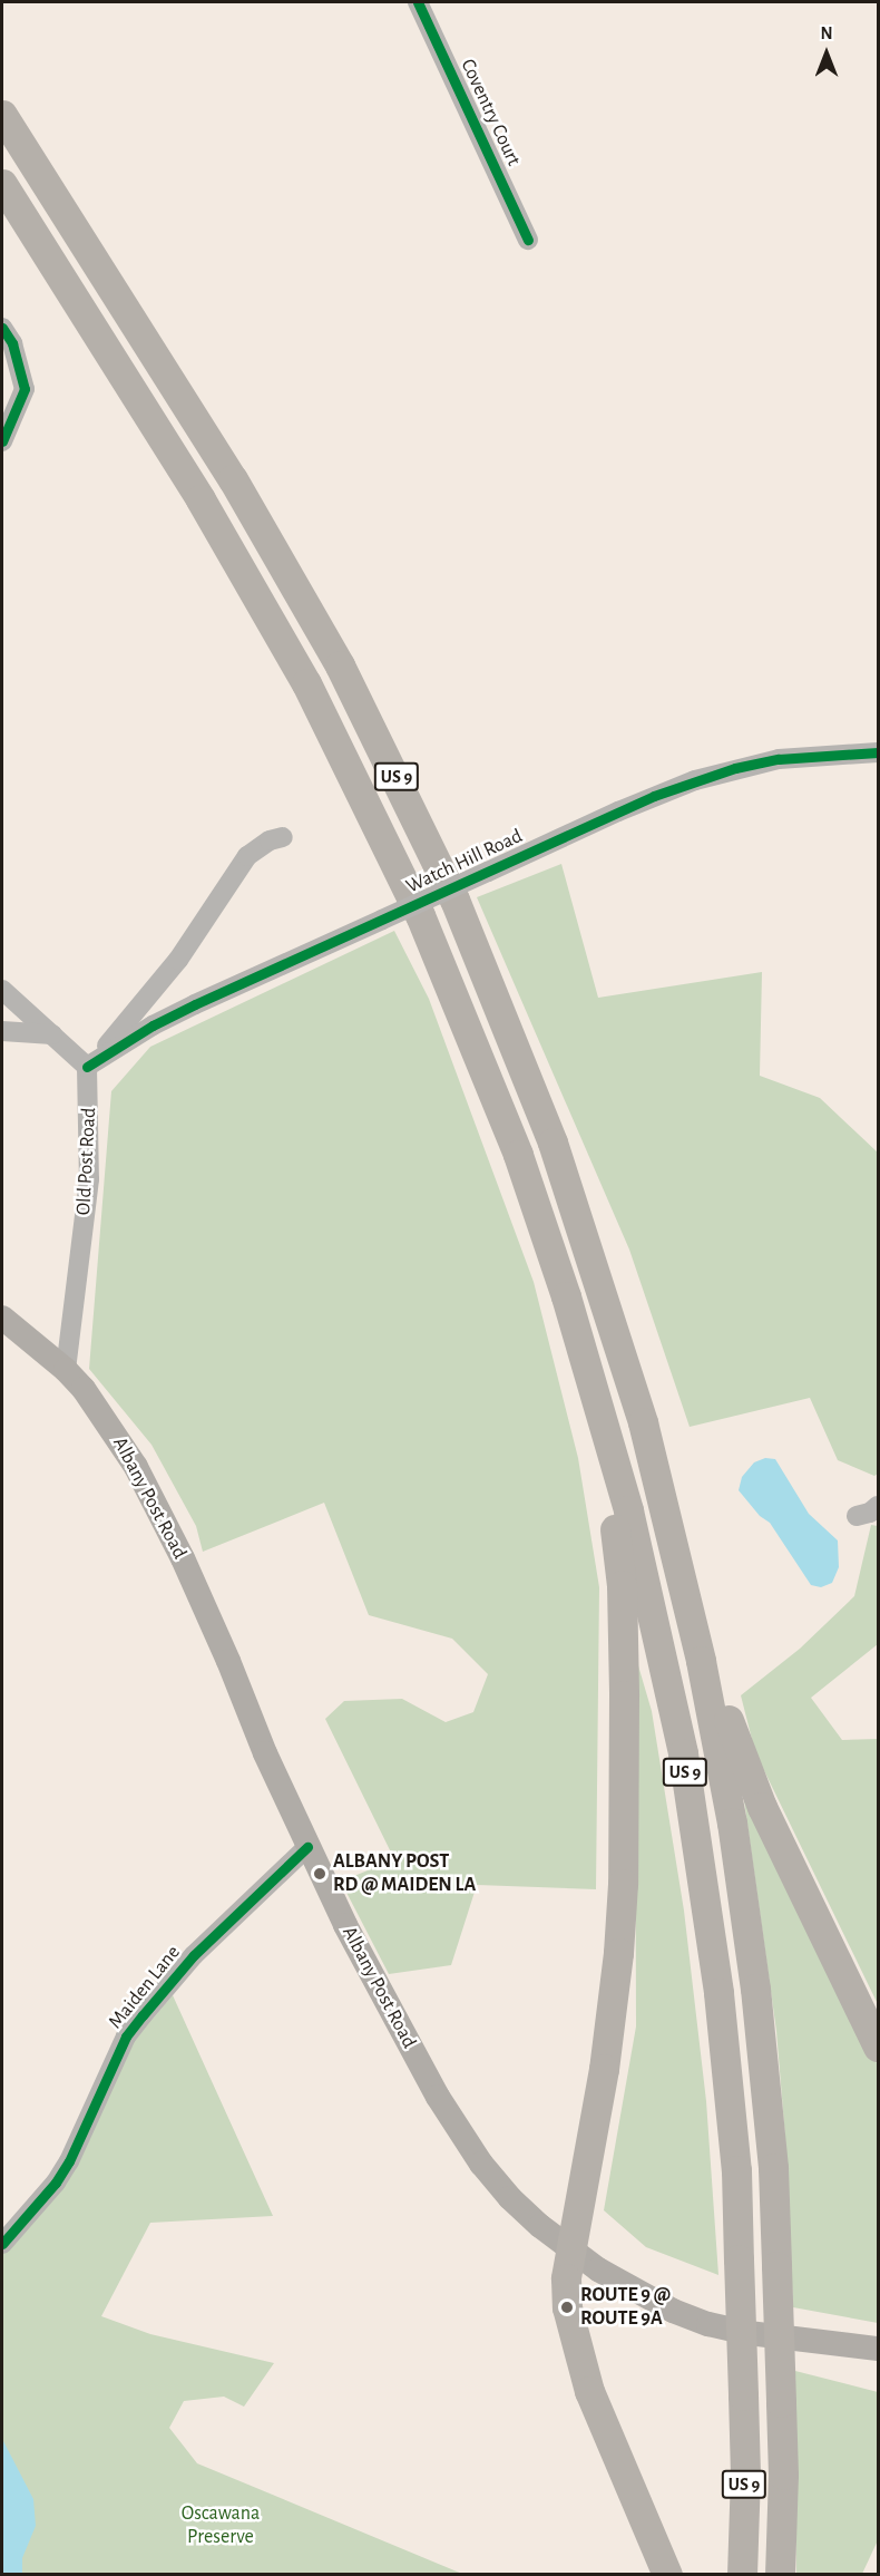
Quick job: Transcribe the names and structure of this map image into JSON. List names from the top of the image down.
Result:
{
  "streets": {
    "highway": ["US 9"],
    "main road": ["Albany Post Road"],
    "street": [
      "Coventry Court",
      "Watch Hill Road",
      "Old Post Road",
      "Maiden Lane"
    ]
  },
  "crossings": [
    ["Watch Hill Road", "Old Post Road"],
    ["Old Post Road", "Albany Post Road"],
    ["Albany Post Road", "Maiden Lane"]
  ],
  "parks": ["Oscawana Preserve"],
  "places": ["ALBANY POST RD @ MAIDEN LA", "ROUTE 9 @ ROUTE 9A"],
  "north": "top"
}
